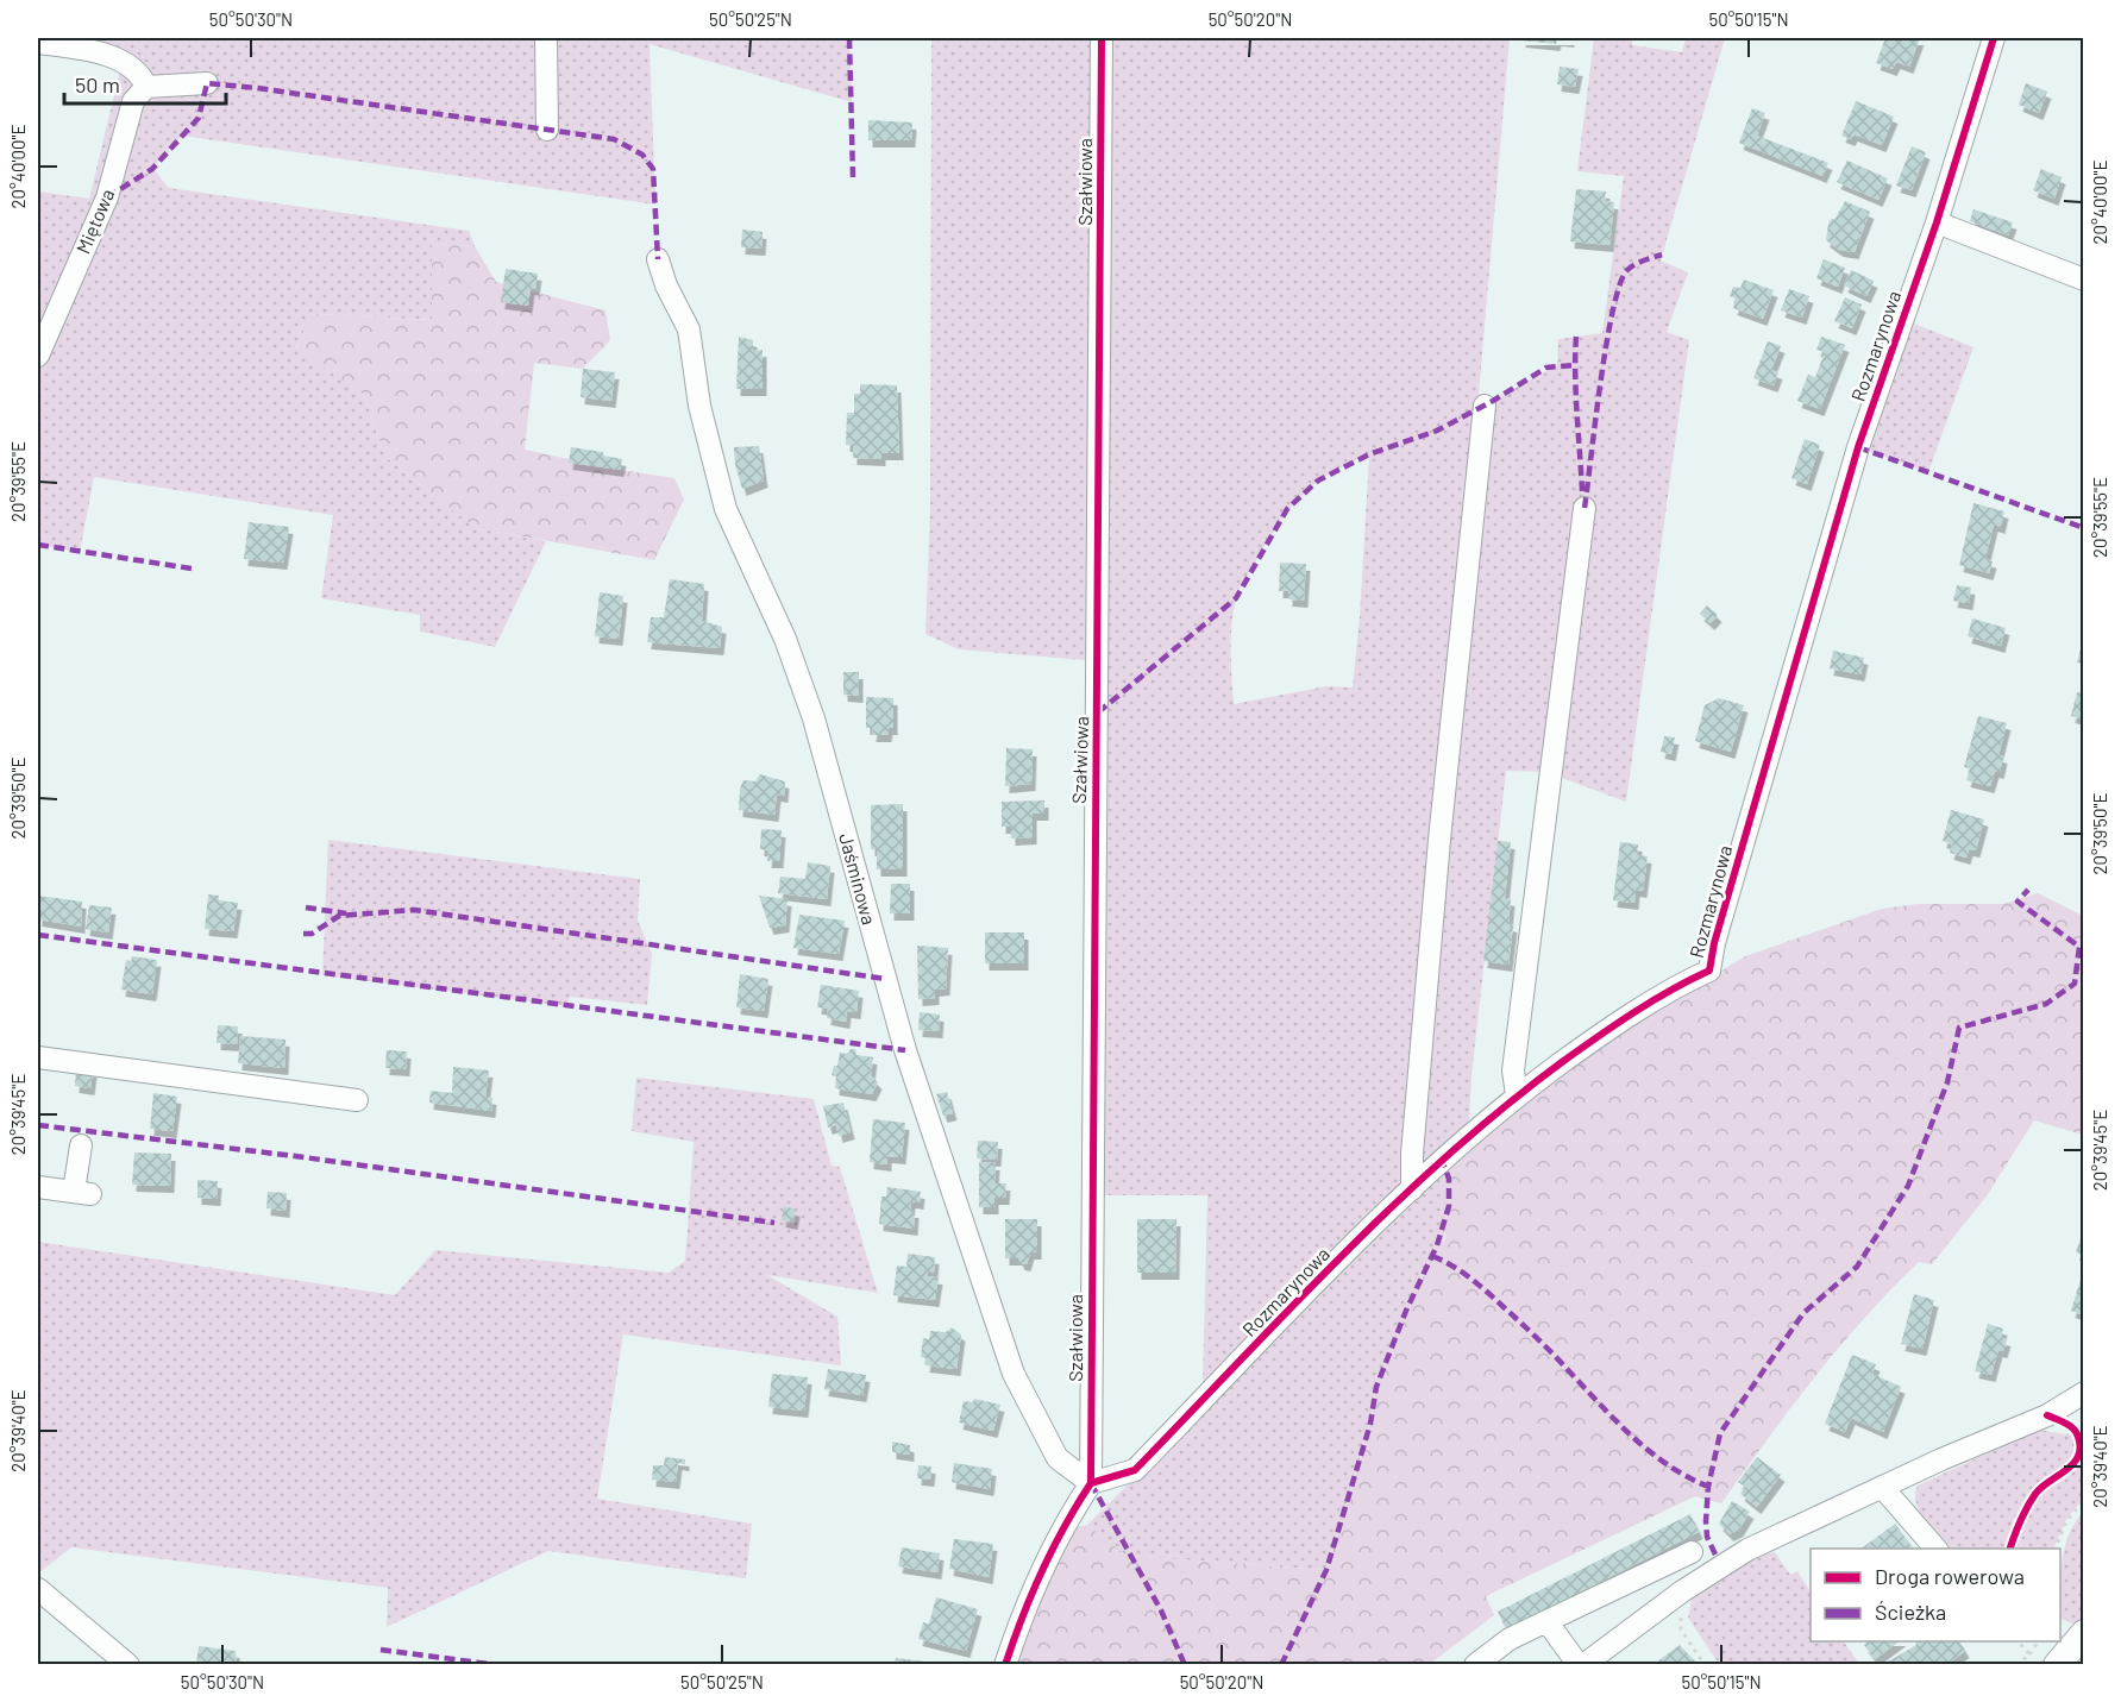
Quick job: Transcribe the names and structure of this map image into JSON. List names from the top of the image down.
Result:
{
  "streets": {
    "street": [
      "Szałwiowa",
      "Miętowa",
      "Rozmarynowa",
      "Jaśminowa"
    ]
  },
  "crossings": [
    ["Szałwiowa", "Rozmarynowa"],
    ["Szałwiowa", "Jaśminowa"],
    ["Rozmarynowa", "Jaśminowa"]
  ],
  "legend": ["Droga rowerowa", "Ścieżka"],
  "scale_bar": "50 m",
  "coordinates": [
    "50°50'30\"N",
    "50°50'25\"N",
    "50°50'20\"N",
    "50°50'15\"N",
    "20°40'00\"E",
    "20°39'55\"E",
    "20°39'50\"E",
    "20°39'45\"E",
    "20°39'40\"E"
  ]
}
